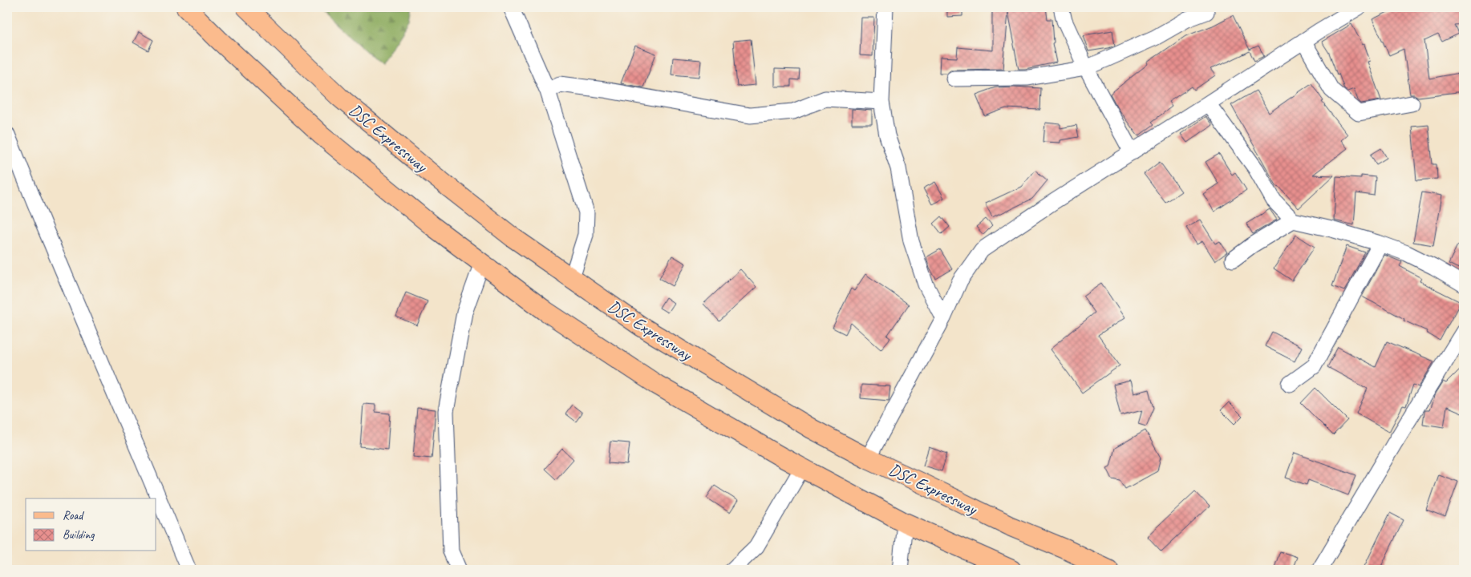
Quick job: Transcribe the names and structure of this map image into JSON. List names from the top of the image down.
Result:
{
  "streets": {
    "main road": ["DSC Expressway"]
  },
  "legend": ["Road", "Building"]
}
